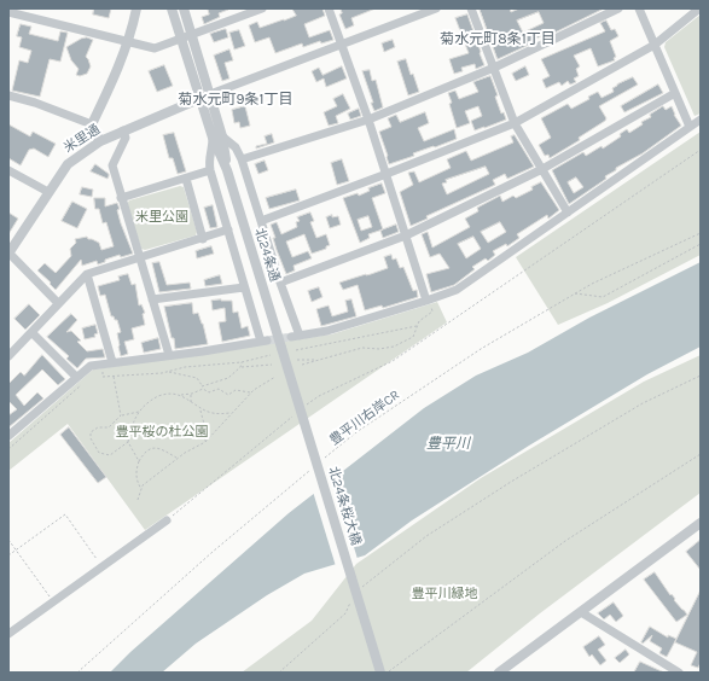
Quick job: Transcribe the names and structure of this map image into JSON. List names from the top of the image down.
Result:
{
  "streets": {
    "street": ["米里通", "北24条通", "北24条桜大橋"],
    "path": ["豊平川右岸CR"]
  },
  "crossings": [
    ["北24条通", "北24条桜大橋"]
  ],
  "districts": ["菊水元町8条1丁目", "菊水元町9条1丁目"],
  "water": ["豊平川"],
  "parks": ["米里公園", "豊平桜の杜公園", "豊平川緑地"]
}
